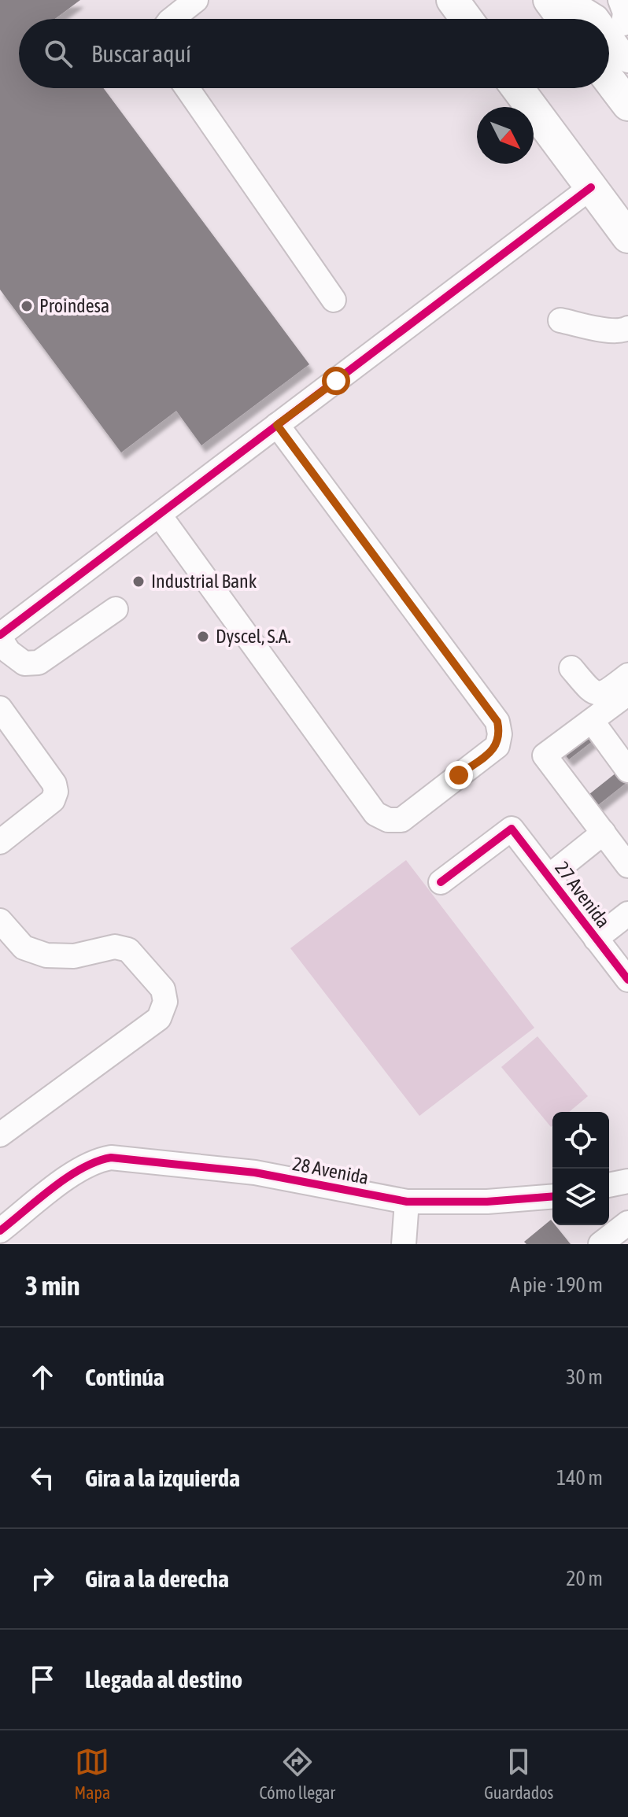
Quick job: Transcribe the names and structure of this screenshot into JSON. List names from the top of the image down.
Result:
{
  "streets": {
    "street": ["27 Avenida", "28 Avenida"]
  },
  "places": ["Proindesa", "Industrial Bank", "Dyscel, S.A."],
  "north": "bottom right",
  "page": {
    "search": "Buscar aquí",
    "heading": ["3 min", "A pie · 190 m"],
    "list": [
      ["Continúa", "30 m"],
      ["Gira a la izquierda", "140 m"],
      ["Gira a la derecha", "20 m"],
      "Llegada al destino"
    ],
    "nav": ["Mapa", "Cómo llegar", "Guardados"]
  }
}
